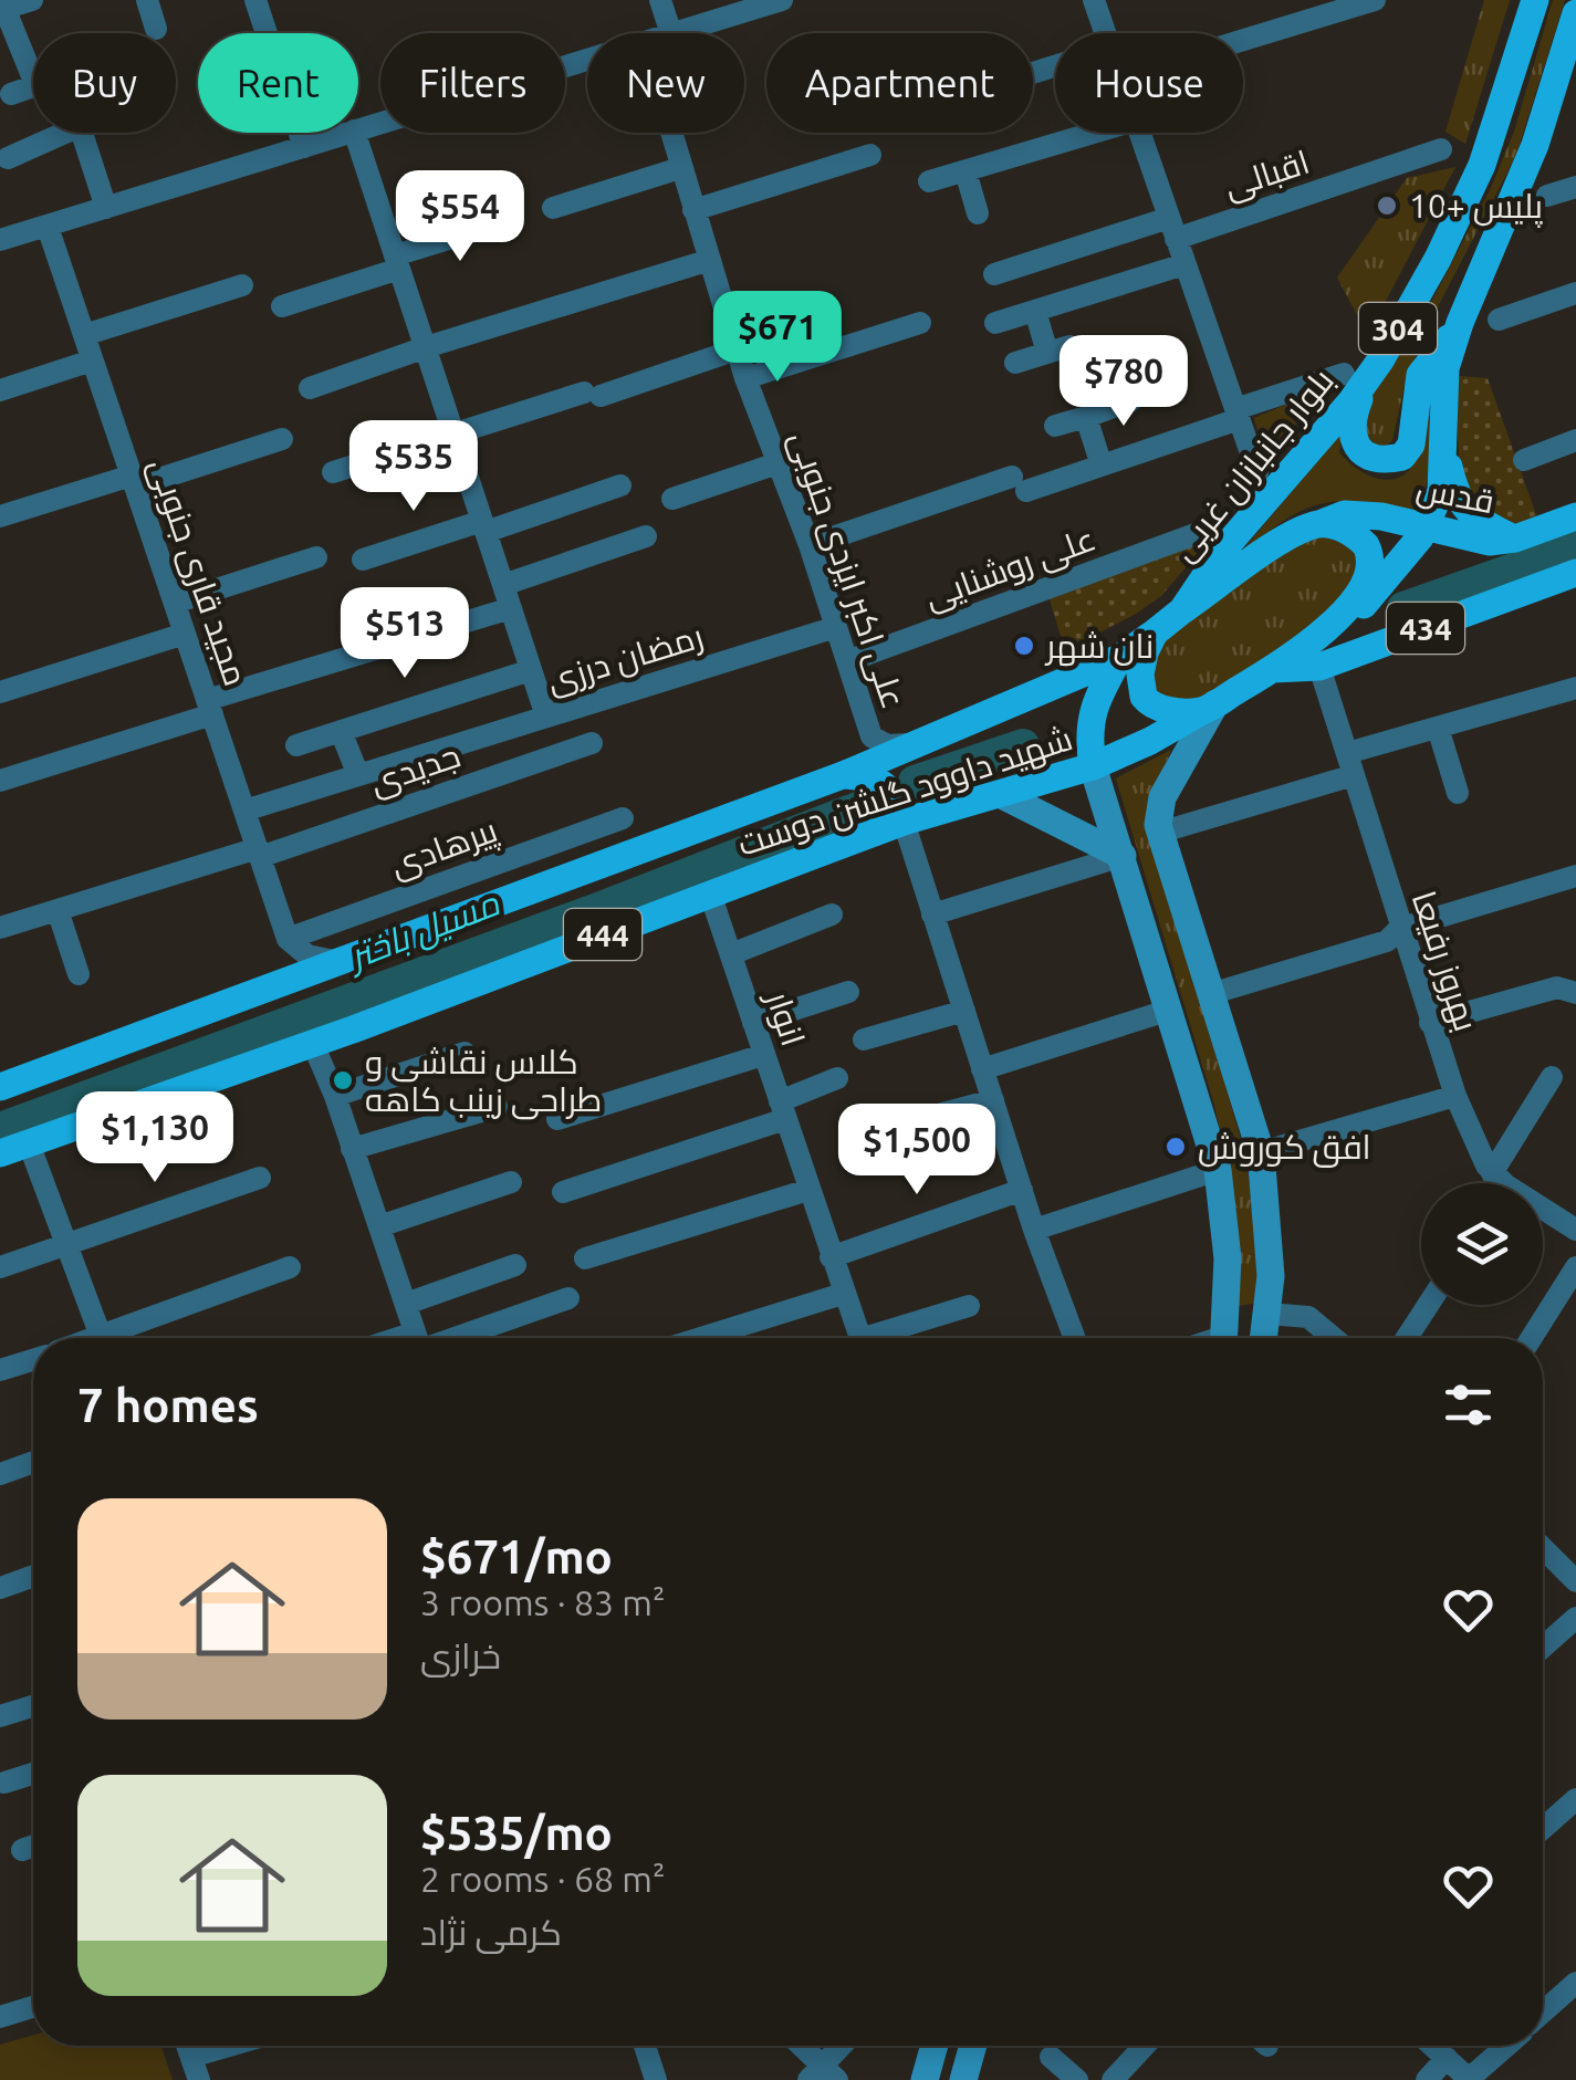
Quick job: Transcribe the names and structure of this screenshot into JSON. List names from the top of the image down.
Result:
{
  "streets": {
    "main road": [
      "304",
      "بلوار جانبازان غربی",
      "قدس",
      "434",
      "شهید داوود گلشن دوست",
      "444"
    ],
    "street": [
      "اقبالی",
      "علی روشنایی",
      "علی اکبر ایزدی جنوبی",
      "مجید قاری جنوبی",
      "رمضان درزی",
      "جدیدی",
      "پیرهادی",
      "بهروز رفیعا",
      "انوار"
    ]
  },
  "crossings": [
    ["304", "قدس"],
    ["304", "شهید داوود گلشن دوست"],
    ["بلوار جانبازان غربی", "قدس"],
    ["بلوار جانبازان غربی", "شهید داوود گلشن دوست"],
    ["قدس", "شهید داوود گلشن دوست"],
    ["علی روشنایی", "علی اکبر ایزدی جنوبی"],
    ["علی اکبر ایزدی جنوبی", "رمضان درزی"],
    ["علی اکبر ایزدی جنوبی", "شهید داوود گلشن دوست"],
    ["مجید قاری جنوبی", "رمضان درزی"],
    ["مجید قاری جنوبی", "جدیدی"],
    ["مجید قاری جنوبی", "پیرهادی"],
    ["434", "شهید داوود گلشن دوست"],
    ["434", "بهروز رفیعا"],
    ["شهید داوود گلشن دوست", "انوار"]
  ],
  "water": ["مسیل باختر"],
  "places": [
    "پلیس +10",
    "نان شهر",
    "کلاس نقاشی و طراحی زینب کاهه",
    "افق کوروش"
  ],
  "page": {
    "chip": [
      "Buy",
      "Rent",
      "Filters",
      "New",
      "Apartment",
      "House"
    ],
    "price": [
      "$554",
      "$671",
      "$780",
      "$535",
      "$513",
      "$1,130",
      "$1,500"
    ],
    "heading": "7 homes",
    "list": [
      {
        "name": "$671/mo",
        "note": "3 rooms · 83 m² · خرازی"
      },
      {
        "name": "$535/mo",
        "note": "2 rooms · 68 m² · کرمی نژاد"
      }
    ]
  }
}
